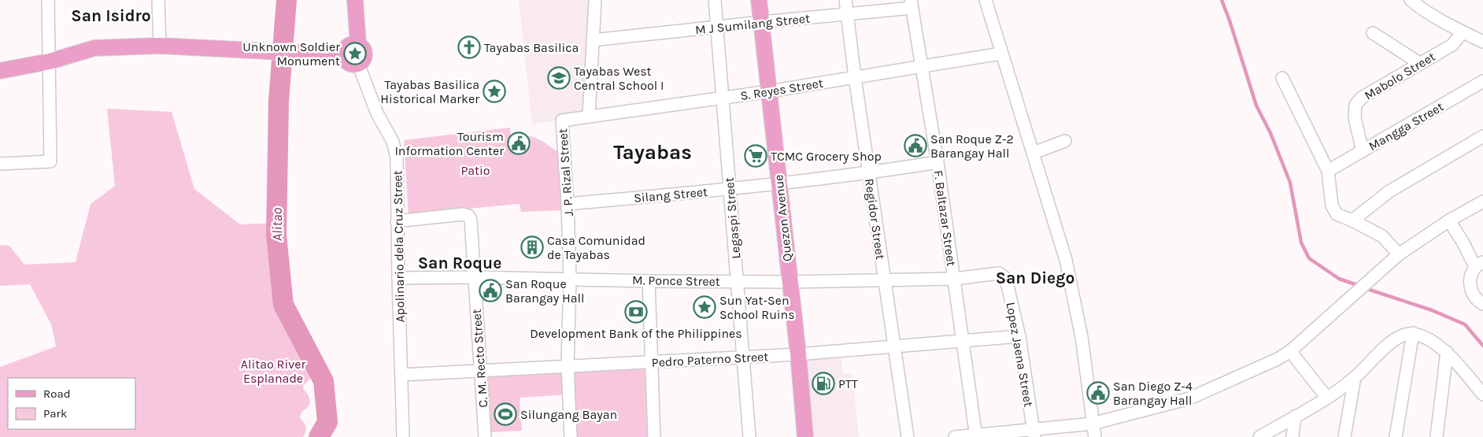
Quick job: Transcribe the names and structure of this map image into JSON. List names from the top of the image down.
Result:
{
  "streets": {
    "main road": ["Quezon Avenue"],
    "street": [
      "M J Sumilang Street",
      "Mabolo Street",
      "S. Reyes Street",
      "Mangga Street",
      "J. P. Rizal Street",
      "Silang Street",
      "Legaspi Street",
      "F. Baltazar Street",
      "Regidor Street",
      "Apolinario dela Cruz Street",
      "M. Ponce Street",
      "Lopez Jaena Street",
      "C. M. Recto Street",
      "Pedro Paterno Street"
    ]
  },
  "crossings": [
    ["M J Sumilang Street", "Legaspi Street"],
    ["M J Sumilang Street", "Quezon Avenue"],
    ["M J Sumilang Street", "F. Baltazar Street"],
    ["M J Sumilang Street", "Regidor Street"],
    ["Mabolo Street", "Mangga Street"],
    ["S. Reyes Street", "J. P. Rizal Street"],
    ["S. Reyes Street", "Legaspi Street"],
    ["S. Reyes Street", "Quezon Avenue"],
    ["S. Reyes Street", "F. Baltazar Street"],
    ["S. Reyes Street", "Regidor Street"],
    ["J. P. Rizal Street", "Silang Street"],
    ["J. P. Rizal Street", "M. Ponce Street"],
    ["J. P. Rizal Street", "Pedro Paterno Street"],
    ["Silang Street", "Legaspi Street"],
    ["Silang Street", "Quezon Avenue"],
    ["Silang Street", "F. Baltazar Street"],
    ["Silang Street", "Regidor Street"],
    ["Legaspi Street", "M. Ponce Street"],
    ["Legaspi Street", "Pedro Paterno Street"],
    ["Quezon Avenue", "M. Ponce Street"],
    ["Quezon Avenue", "Pedro Paterno Street"],
    ["F. Baltazar Street", "M. Ponce Street"],
    ["F. Baltazar Street", "Lopez Jaena Street"],
    ["F. Baltazar Street", "Pedro Paterno Street"],
    ["Regidor Street", "M. Ponce Street"],
    ["Regidor Street", "Pedro Paterno Street"],
    ["Apolinario dela Cruz Street", "M. Ponce Street"],
    ["Apolinario dela Cruz Street", "C. M. Recto Street"],
    ["Apolinario dela Cruz Street", "Pedro Paterno Street"],
    ["M. Ponce Street", "Lopez Jaena Street"],
    ["M. Ponce Street", "C. M. Recto Street"],
    ["Lopez Jaena Street", "Pedro Paterno Street"],
    ["C. M. Recto Street", "Pedro Paterno Street"]
  ],
  "districts": [
    "San Isidro",
    "Tayabas",
    "San Roque",
    "San Diego"
  ],
  "water": ["Alitao"],
  "parks": ["Patio", "Alitao River Esplanade"],
  "places": {
    "church": ["Tayabas Basilica"],
    "place": ["Unknown Soldier Monument", "Tayabas Basilica Historical Marker", "Sun Yat-Sen School Ruins"],
    "school or university": ["Tayabas West Central School I"],
    "public building": [
      "Tourism Information Center",
      "San Roque Z-2 Barangay Hall",
      "San Roque Barangay Hall",
      "San Diego Z-4 Barangay Hall"
    ],
    "supermarket": ["TCMC Grocery Shop"],
    "building": ["Casa Comunidad de Tayabas"],
    "bank": ["Development Bank of the Philippines"],
    "fuel station": ["PTT"],
    "sports": ["Silungang Bayan"]
  },
  "legend": ["Road", "Park"]
}
